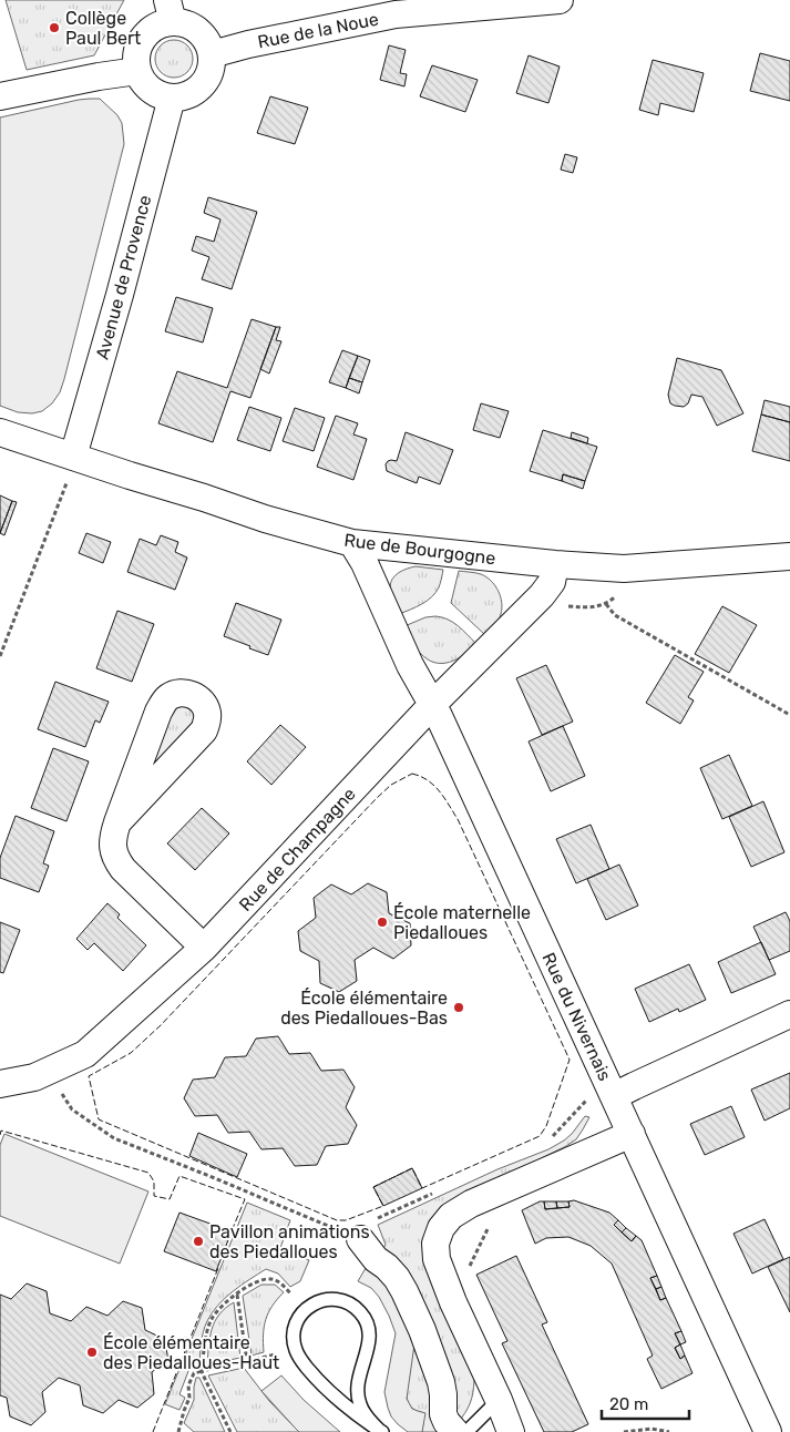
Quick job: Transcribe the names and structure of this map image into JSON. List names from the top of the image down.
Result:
{
  "streets": {
    "street": [
      "Rue de la Noue",
      "Avenue de Provence",
      "Rue de Bourgogne",
      "Rue de Champagne",
      "Rue du Nivernais"
    ]
  },
  "crossings": [
    ["Rue de la Noue", "Avenue de Provence"],
    ["Avenue de Provence", "Rue de Bourgogne"],
    ["Rue de Bourgogne", "Rue de Champagne"],
    ["Rue de Bourgogne", "Rue du Nivernais"],
    ["Rue de Champagne", "Rue du Nivernais"]
  ],
  "places": [
    "Collège Paul Bert",
    "École maternelle Piedalloues",
    "École élémentaire des Piedalloues-Bas",
    "Pavillon animations des Piedalloues",
    "École élémentaire des Piedalloues-Haut"
  ],
  "scale_bar": "20 m"
}
